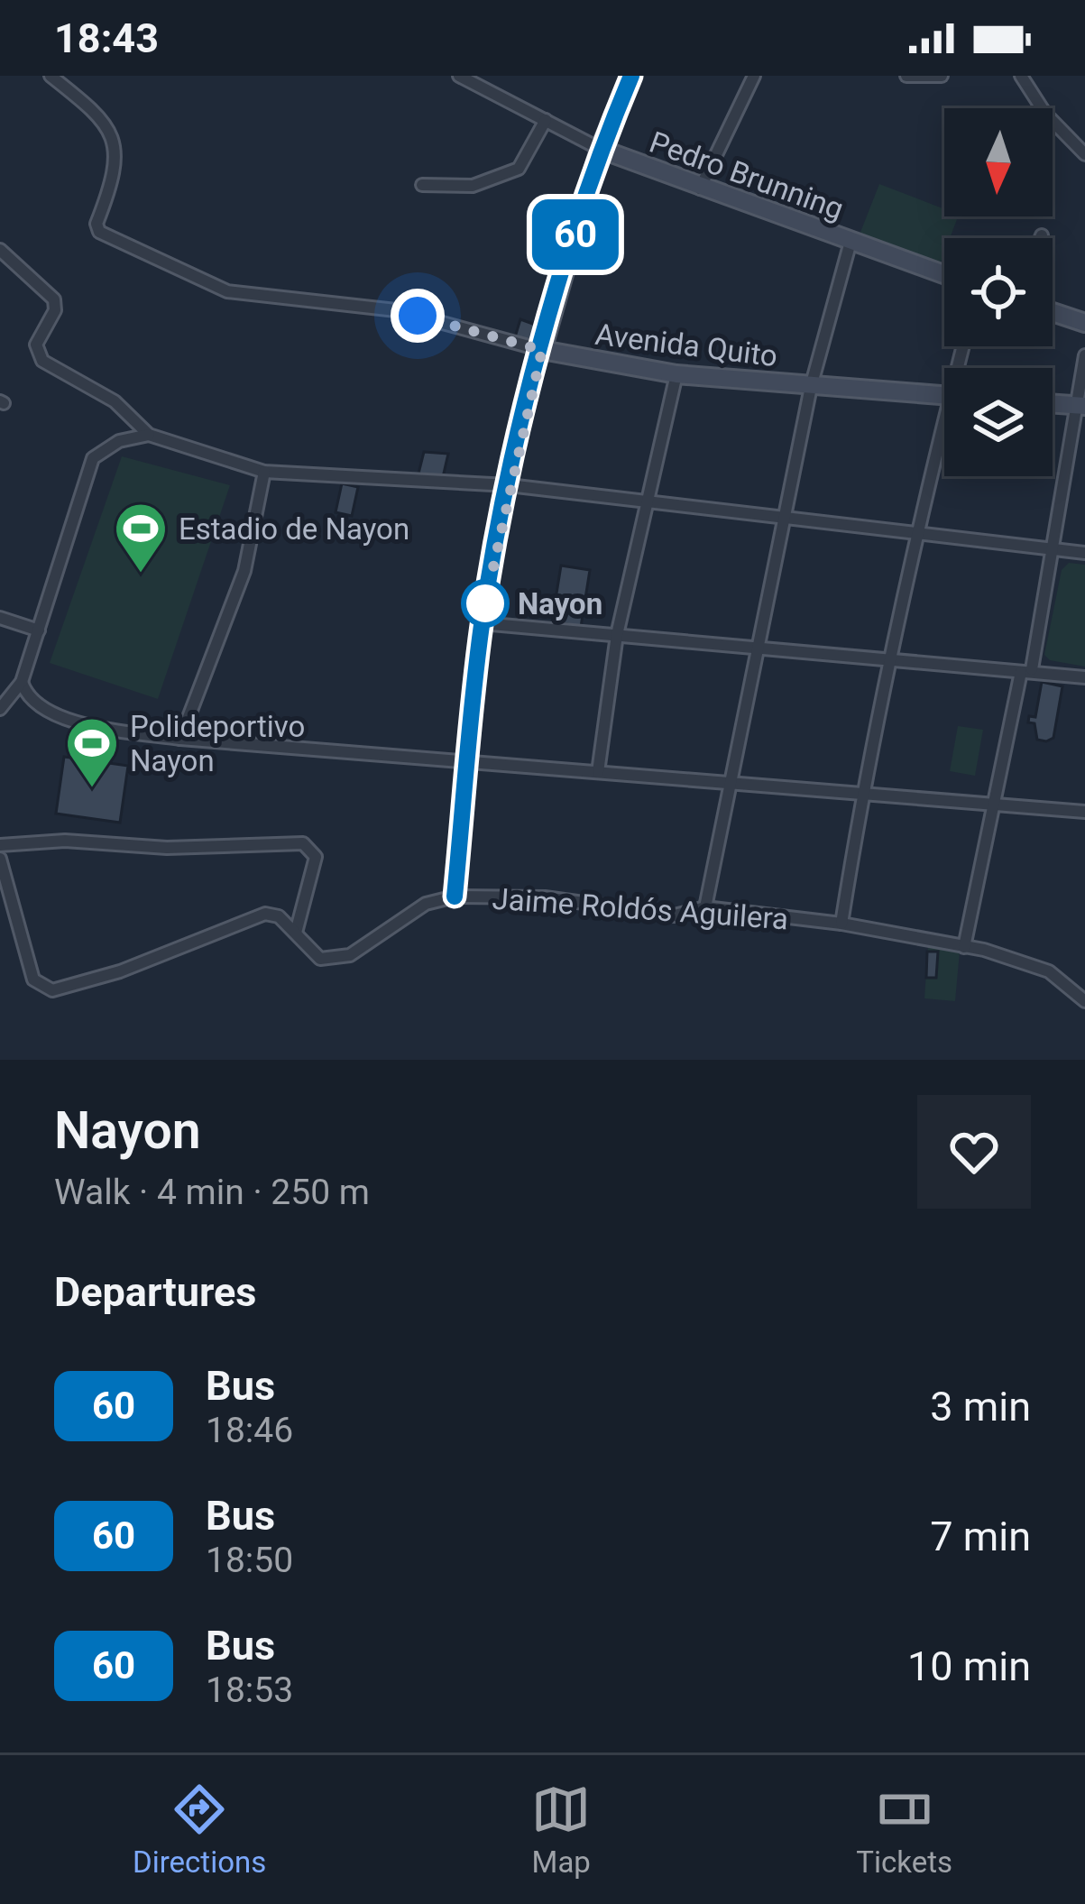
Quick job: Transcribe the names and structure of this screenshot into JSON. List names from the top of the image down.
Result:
{
  "streets": {
    "street": ["Pedro Brunning", "Avenida Quito", "Jaime Roldós Aguilera"]
  },
  "places": {
    "sports": ["Estadio de Nayon", "Polideportivo Nayon"],
    "other": ["Nayon"]
  },
  "lines": ["bus line 60"],
  "north": "bottom",
  "page": {
    "status": "18:43",
    "on_map": "60",
    "heading": [
      ["Nayon", "Walk · 4 min · 250 m"],
      "Departures"
    ],
    "list": [
      {
        "mark": "60",
        "name": "Bus",
        "note": "18:46",
        "value": "3 min"
      },
      {
        "mark": "60",
        "name": "Bus",
        "note": "18:50",
        "value": "7 min"
      },
      {
        "mark": "60",
        "name": "Bus",
        "note": "18:53",
        "value": "10 min"
      }
    ],
    "tabs": ["Directions", "Map", "Tickets"]
  }
}
